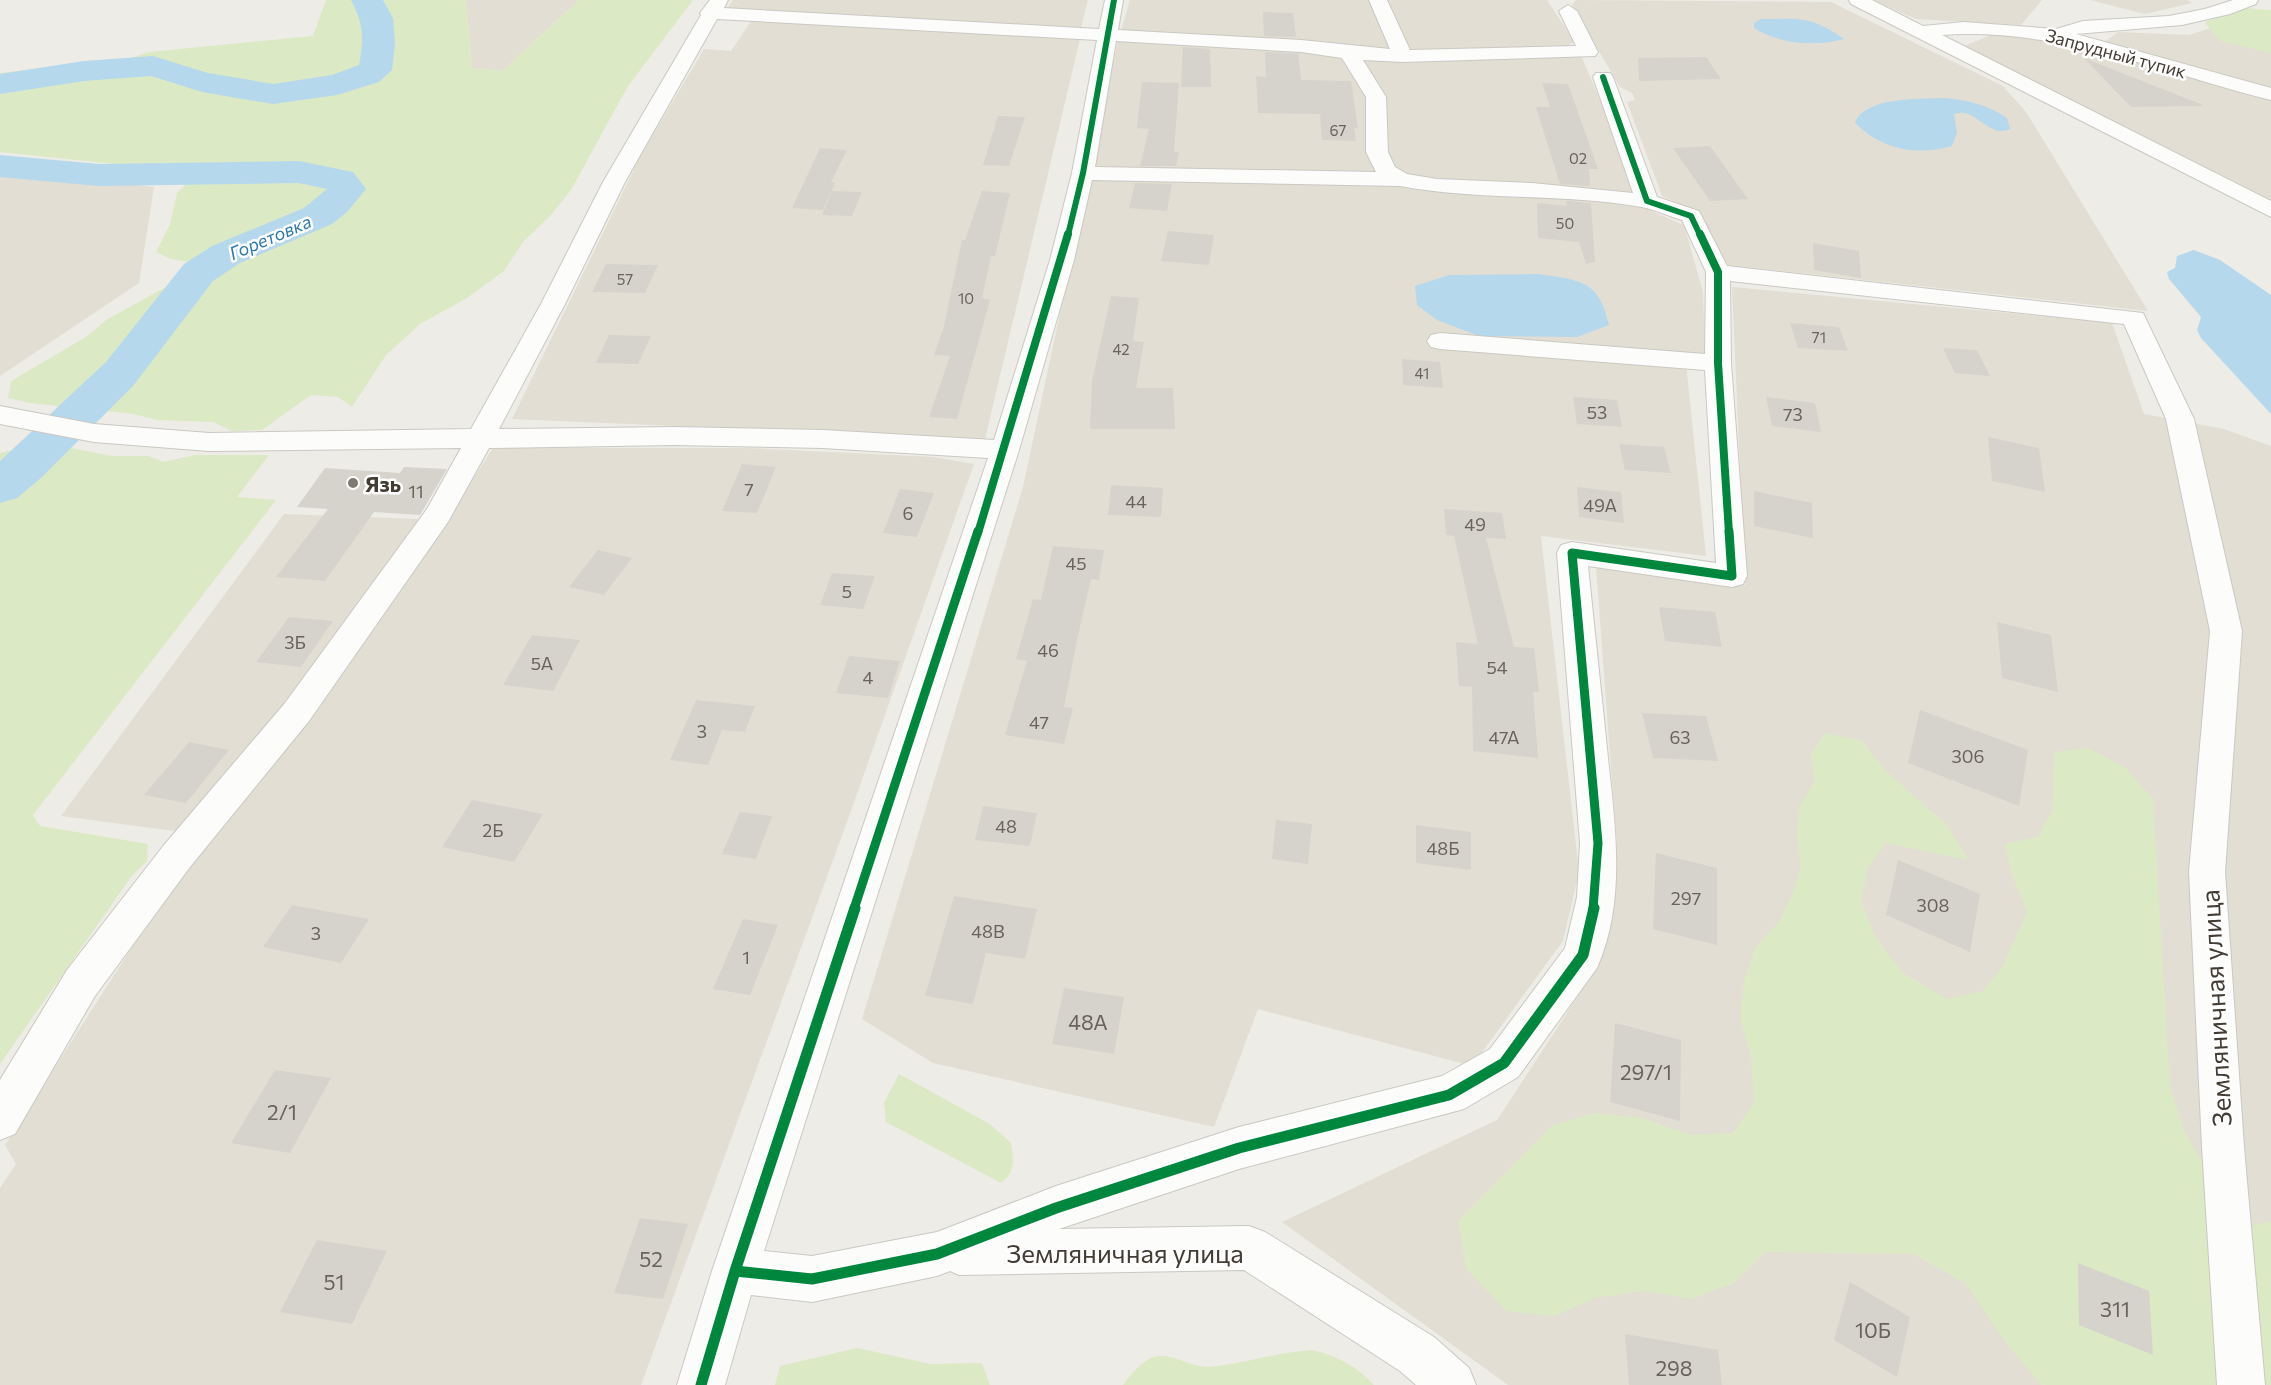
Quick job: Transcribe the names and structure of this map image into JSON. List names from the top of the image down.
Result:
{
  "streets": {
    "street": ["Запрудный тупик", "Земляничная улица"]
  },
  "water": ["Горетовка"],
  "places": ["Язь"],
  "house_numbers": [
    "67",
    "02",
    "50",
    "57",
    "10",
    "71",
    "42",
    "41",
    "53",
    "73",
    "7",
    "11",
    "44",
    "49А",
    "6",
    "49",
    "45",
    "5",
    "3Б",
    "46",
    "5А",
    "54",
    "4",
    "47",
    "3",
    "47А",
    "63",
    "306",
    "48",
    "2Б",
    "48Б",
    "297",
    "308",
    "48В",
    "3",
    "1",
    "48А",
    "297/1",
    "2/1",
    "52",
    "51",
    "311",
    "10Б",
    "298"
  ]
}
